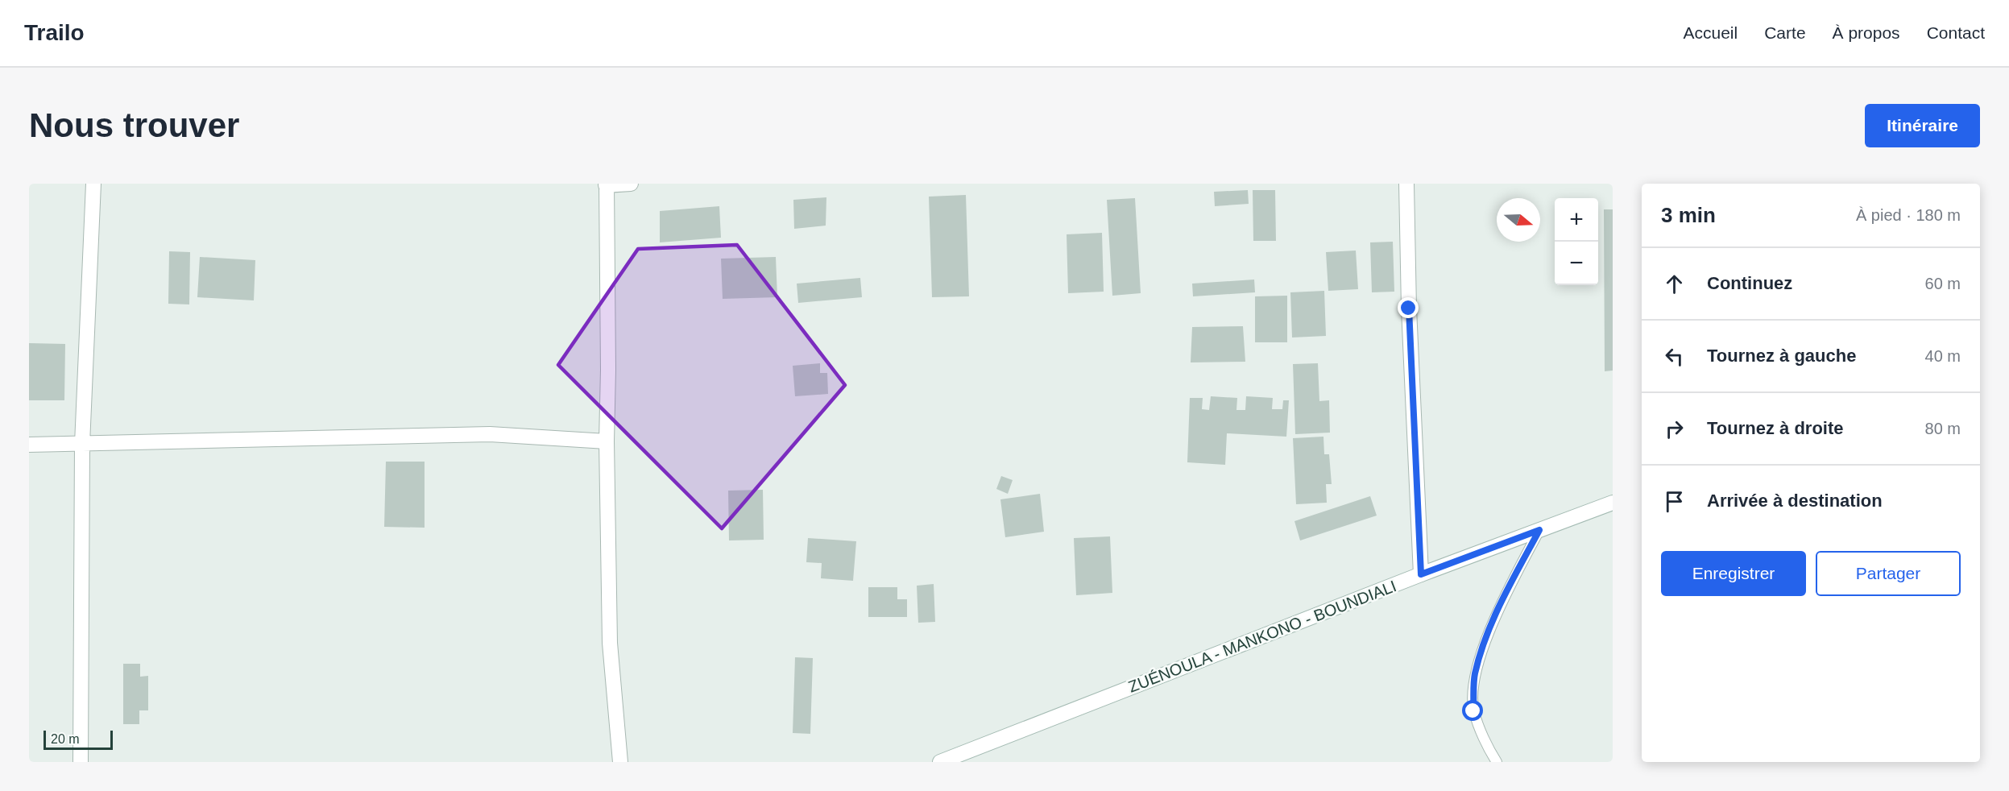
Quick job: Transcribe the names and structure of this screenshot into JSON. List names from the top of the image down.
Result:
{
  "streets": {
    "street": ["ZUÉNOULA - MANKONO - BOUNDIALI"]
  },
  "scale_bar": "20 m",
  "north": "right",
  "page": {
    "header": "Trailo",
    "nav": [
      "Accueil",
      "Carte",
      "À propos",
      "Contact"
    ],
    "buttons": [
      "Itinéraire",
      ["Enregistrer", "Partager"]
    ],
    "title": "Nous trouver",
    "heading": ["3 min", "À pied · 180 m"],
    "map_buttons": ["+", "−"],
    "list": [
      ["Continuez", "60 m"],
      ["Tournez à gauche", "40 m"],
      ["Tournez à droite", "80 m"],
      "Arrivée à destination"
    ],
    "scale": "20 m"
  }
}
